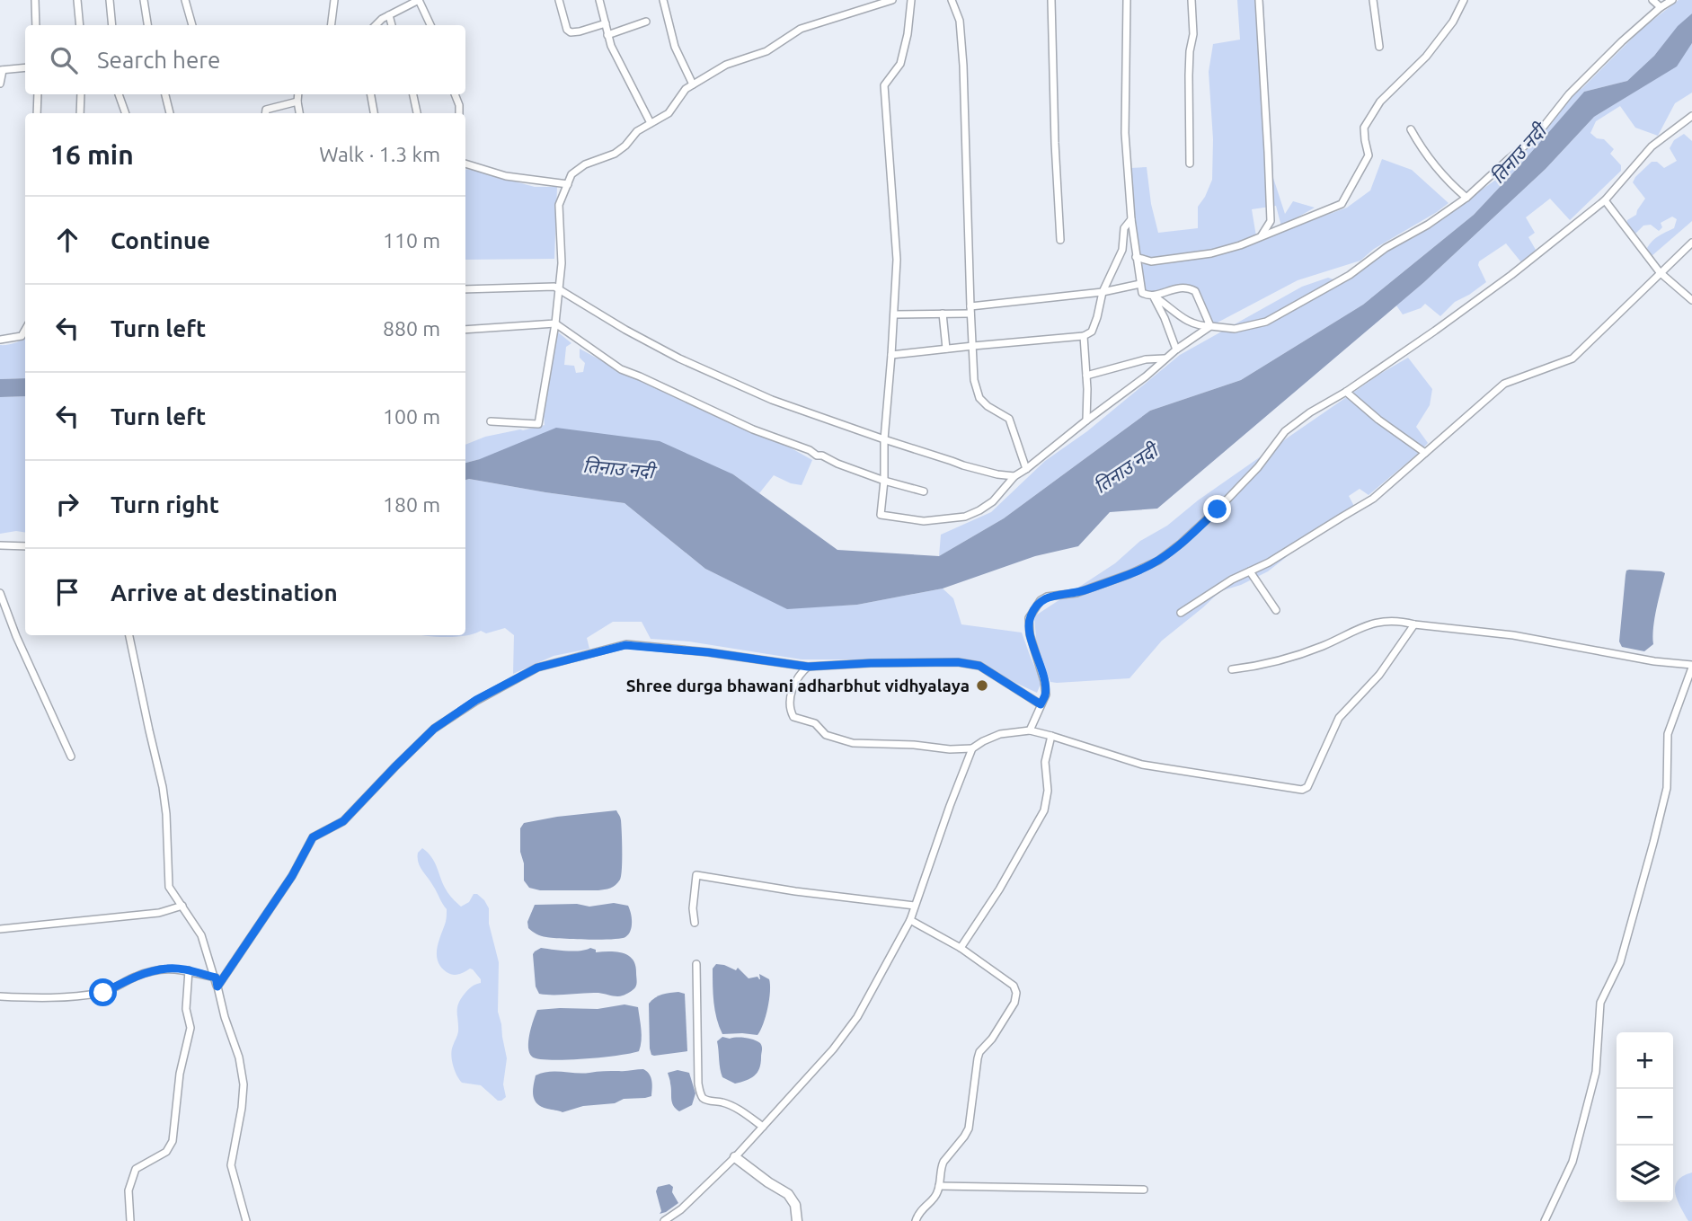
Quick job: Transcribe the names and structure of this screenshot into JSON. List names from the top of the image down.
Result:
{
  "water": ["तिनाउ नदी"],
  "places": ["Shree durga bhawani adharbhut vidhyalaya"],
  "page": {
    "search": "Search here",
    "heading": ["16 min", "Walk · 1.3 km"],
    "list": [
      ["Continue", "110 m"],
      ["Turn left", "880 m"],
      ["Turn left", "100 m"],
      ["Turn right", "180 m"],
      "Arrive at destination"
    ],
    "map_buttons": ["+", "−"]
  }
}
